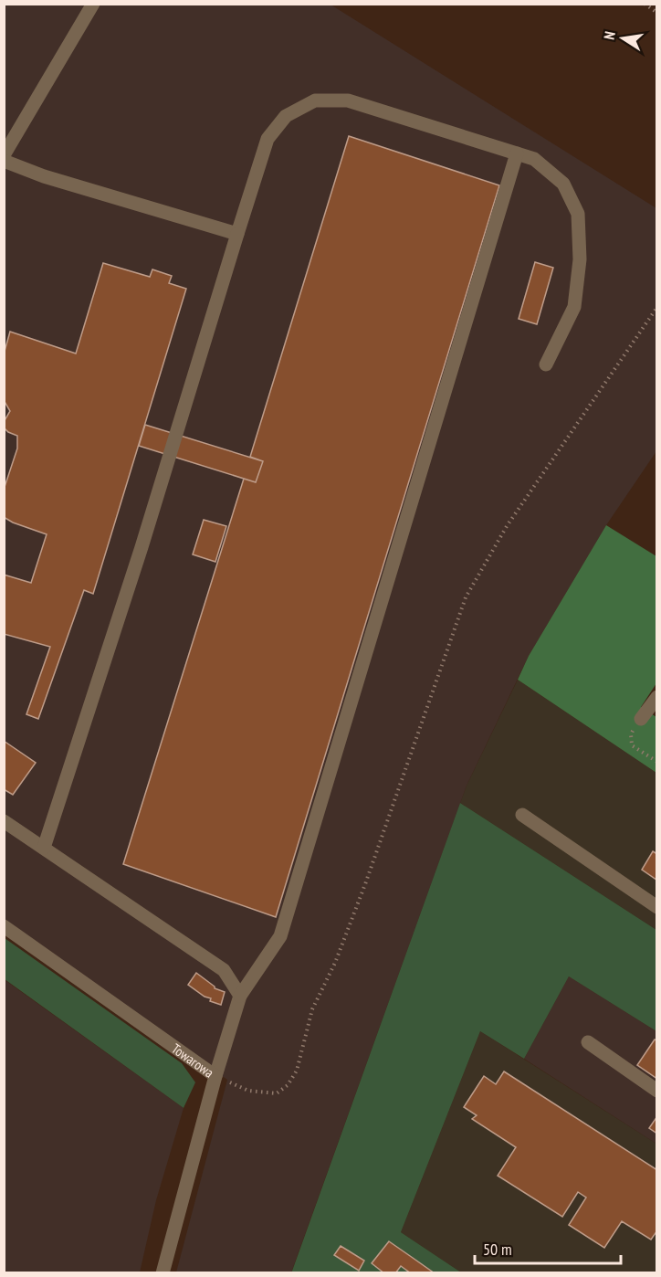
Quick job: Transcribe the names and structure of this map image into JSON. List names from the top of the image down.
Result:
{
  "streets": {
    "street": ["Towarowa"]
  },
  "scale_bar": "50 m",
  "north": "left"
}
